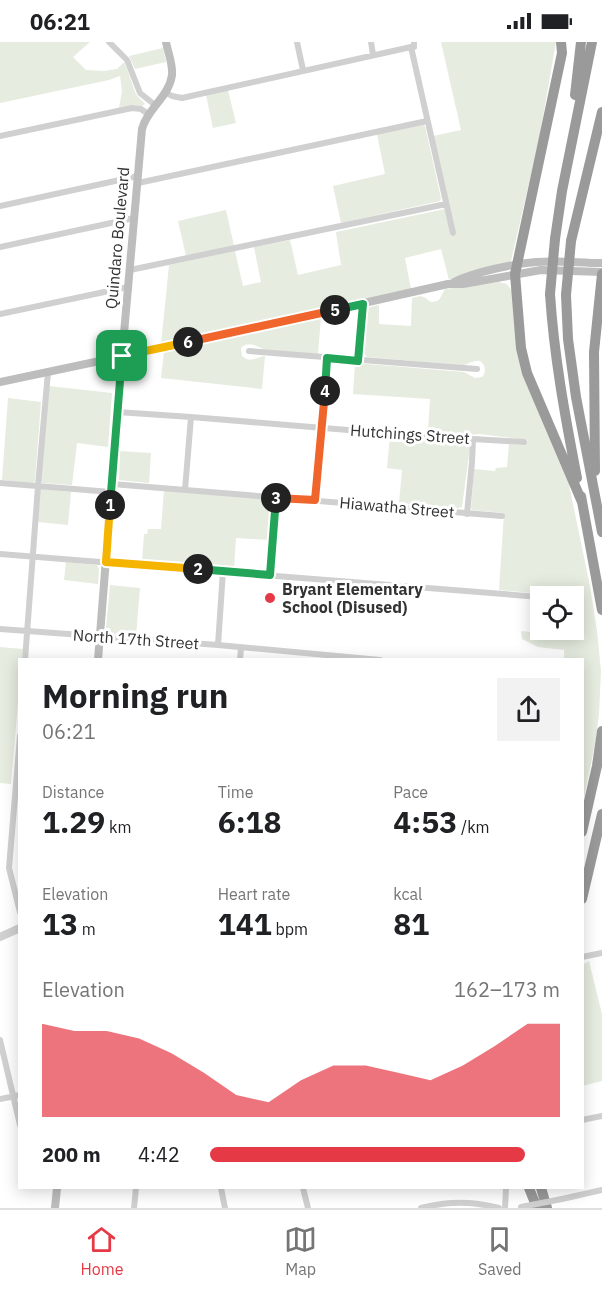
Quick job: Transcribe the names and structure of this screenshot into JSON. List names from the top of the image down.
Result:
{
  "streets": {
    "main road": ["Quindaro Boulevard"],
    "street": ["Hutchings Street", "Hiawatha Street", "North 17th Street"]
  },
  "crossings": [
    ["Quindaro Boulevard", "Hutchings Street"],
    ["Quindaro Boulevard", "Hiawatha Street"],
    ["Quindaro Boulevard", "North 17th Street"]
  ],
  "places": ["Bryant Elementary School (Disused)"],
  "page": {
    "status": "06:21",
    "pins": [
      "5",
      "6",
      "4",
      "3",
      "1",
      "2"
    ],
    "heading": ["Morning run", "06:21"],
    "stats": [
      ["Distance", "1.29 km"],
      ["Time", "6:18"],
      ["Pace", "4:53 /km"],
      ["Elevation", "13 m"],
      ["Heart rate", "141 bpm"],
      ["kcal", "81"]
    ],
    "chart": ["Elevation", "162–173 m"],
    "list": [
      {
        "name": "200 m",
        "note": "4:42"
      }
    ],
    "tabs": ["Home", "Map", "Saved"]
  }
}
